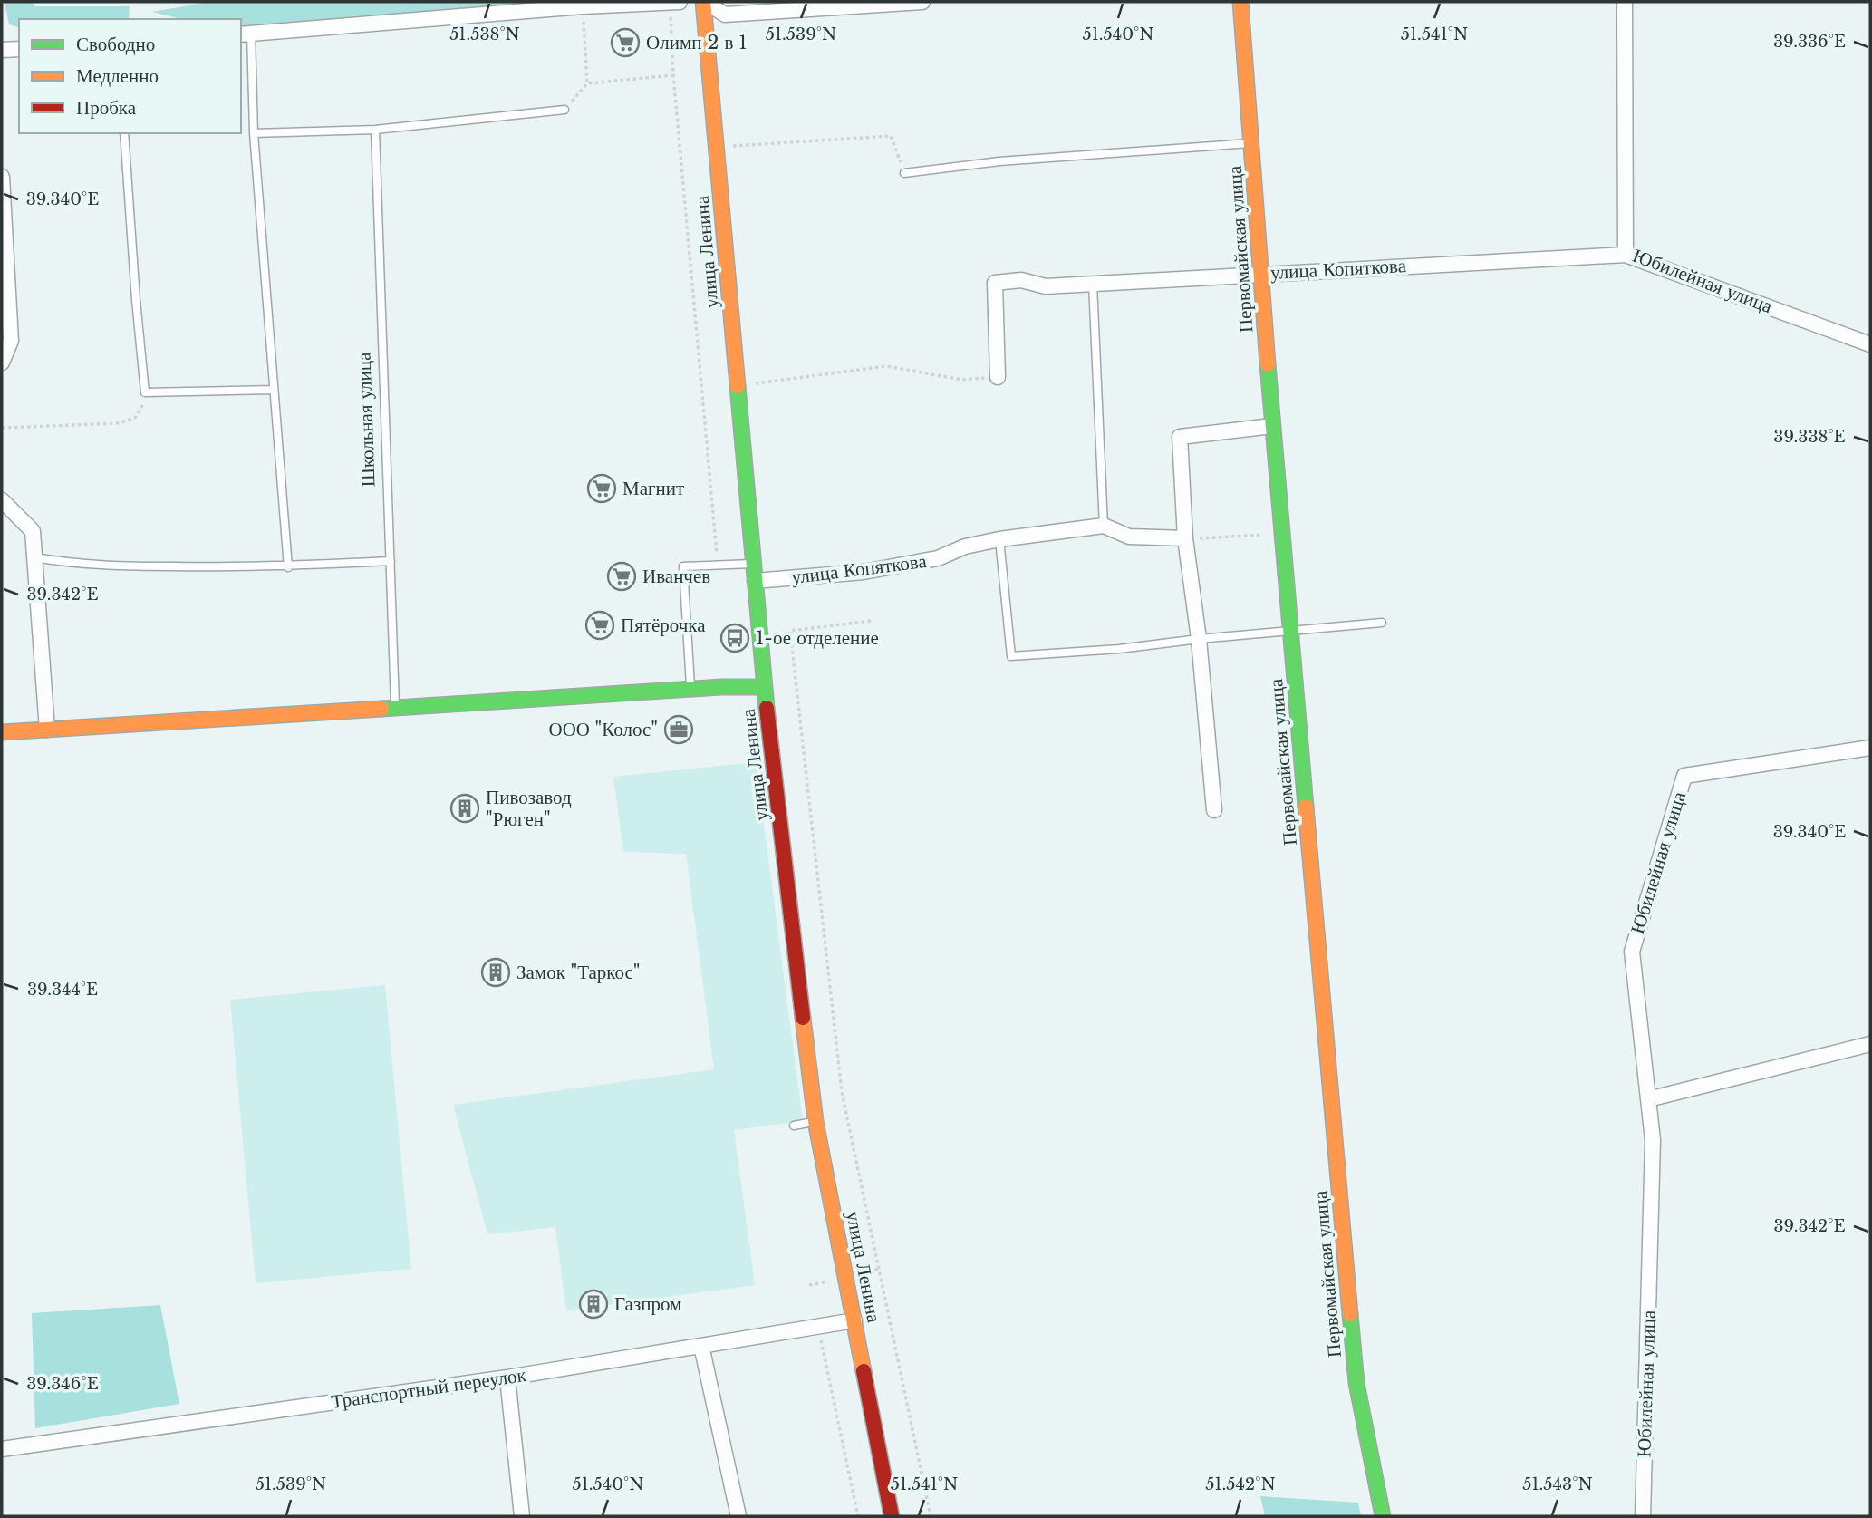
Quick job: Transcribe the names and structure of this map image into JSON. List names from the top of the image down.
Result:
{
  "streets": {
    "street": [
      "Первомайская улица",
      "улица Ленина",
      "улица Копяткова",
      "Юбилейная улица",
      "Транспортный переулок"
    ],
    "lane": ["Школьная улица"]
  },
  "crossings": [
    ["Первомайская улица", "улица Копяткова"],
    ["улица Ленина", "улица Копяткова"],
    ["улица Ленина", "Транспортный переулок"],
    ["улица Копяткова", "Юбилейная улица"]
  ],
  "places": {
    "supermarket": [
      "Олимп 2 в 1",
      "Магнит",
      "Иванчев",
      "Пятёрочка"
    ],
    "bus stop": ["1-ое отделение"],
    "office": ["ООО \"Колос\""],
    "building": ["Пивозавод \"Рюген\"", "Замок \"Таркос\"", "Газпром"]
  },
  "legend": ["Свободно", "Медленно", "Пробка"],
  "coordinates": [
    "51.538°N",
    "51.539°N",
    "51.540°N",
    "51.541°N",
    "39.336°E",
    "39.340°E",
    "39.338°E",
    "39.342°E",
    "39.344°E",
    "39.346°E",
    "51.542°N",
    "51.543°N"
  ]
}
